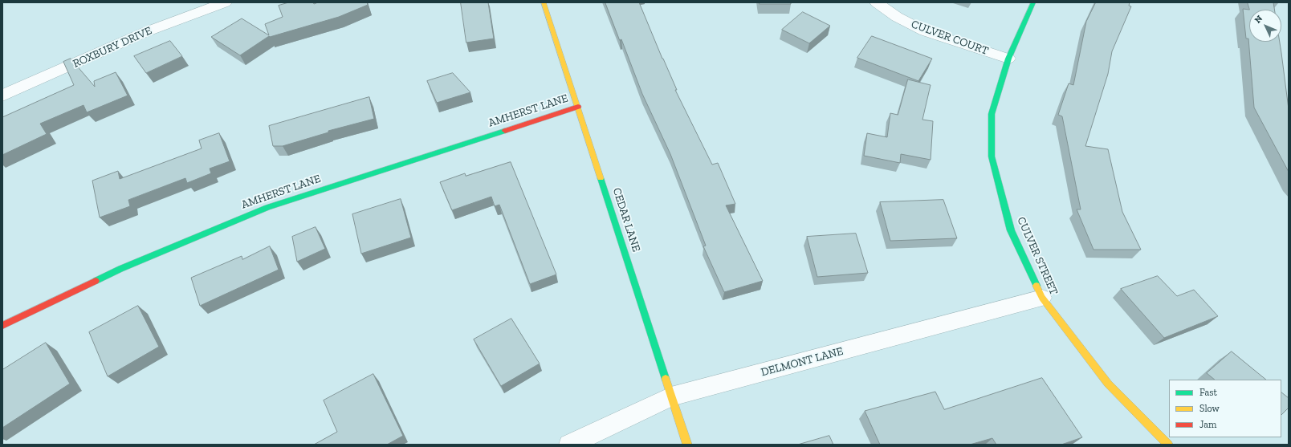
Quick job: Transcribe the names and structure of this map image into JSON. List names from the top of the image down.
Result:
{
  "streets": {
    "street": [
      "CULVER COURT",
      "ROXBURY DRIVE",
      "AMHERST LANE",
      "CEDAR LANE",
      "CULVER STREET",
      "DELMONT LANE"
    ]
  },
  "crossings": [
    ["CULVER COURT", "CULVER STREET"],
    ["AMHERST LANE", "CEDAR LANE"],
    ["CEDAR LANE", "DELMONT LANE"],
    ["CULVER STREET", "DELMONT LANE"]
  ],
  "legend": ["Fast", "Slow", "Jam"],
  "north": "top left"
}
